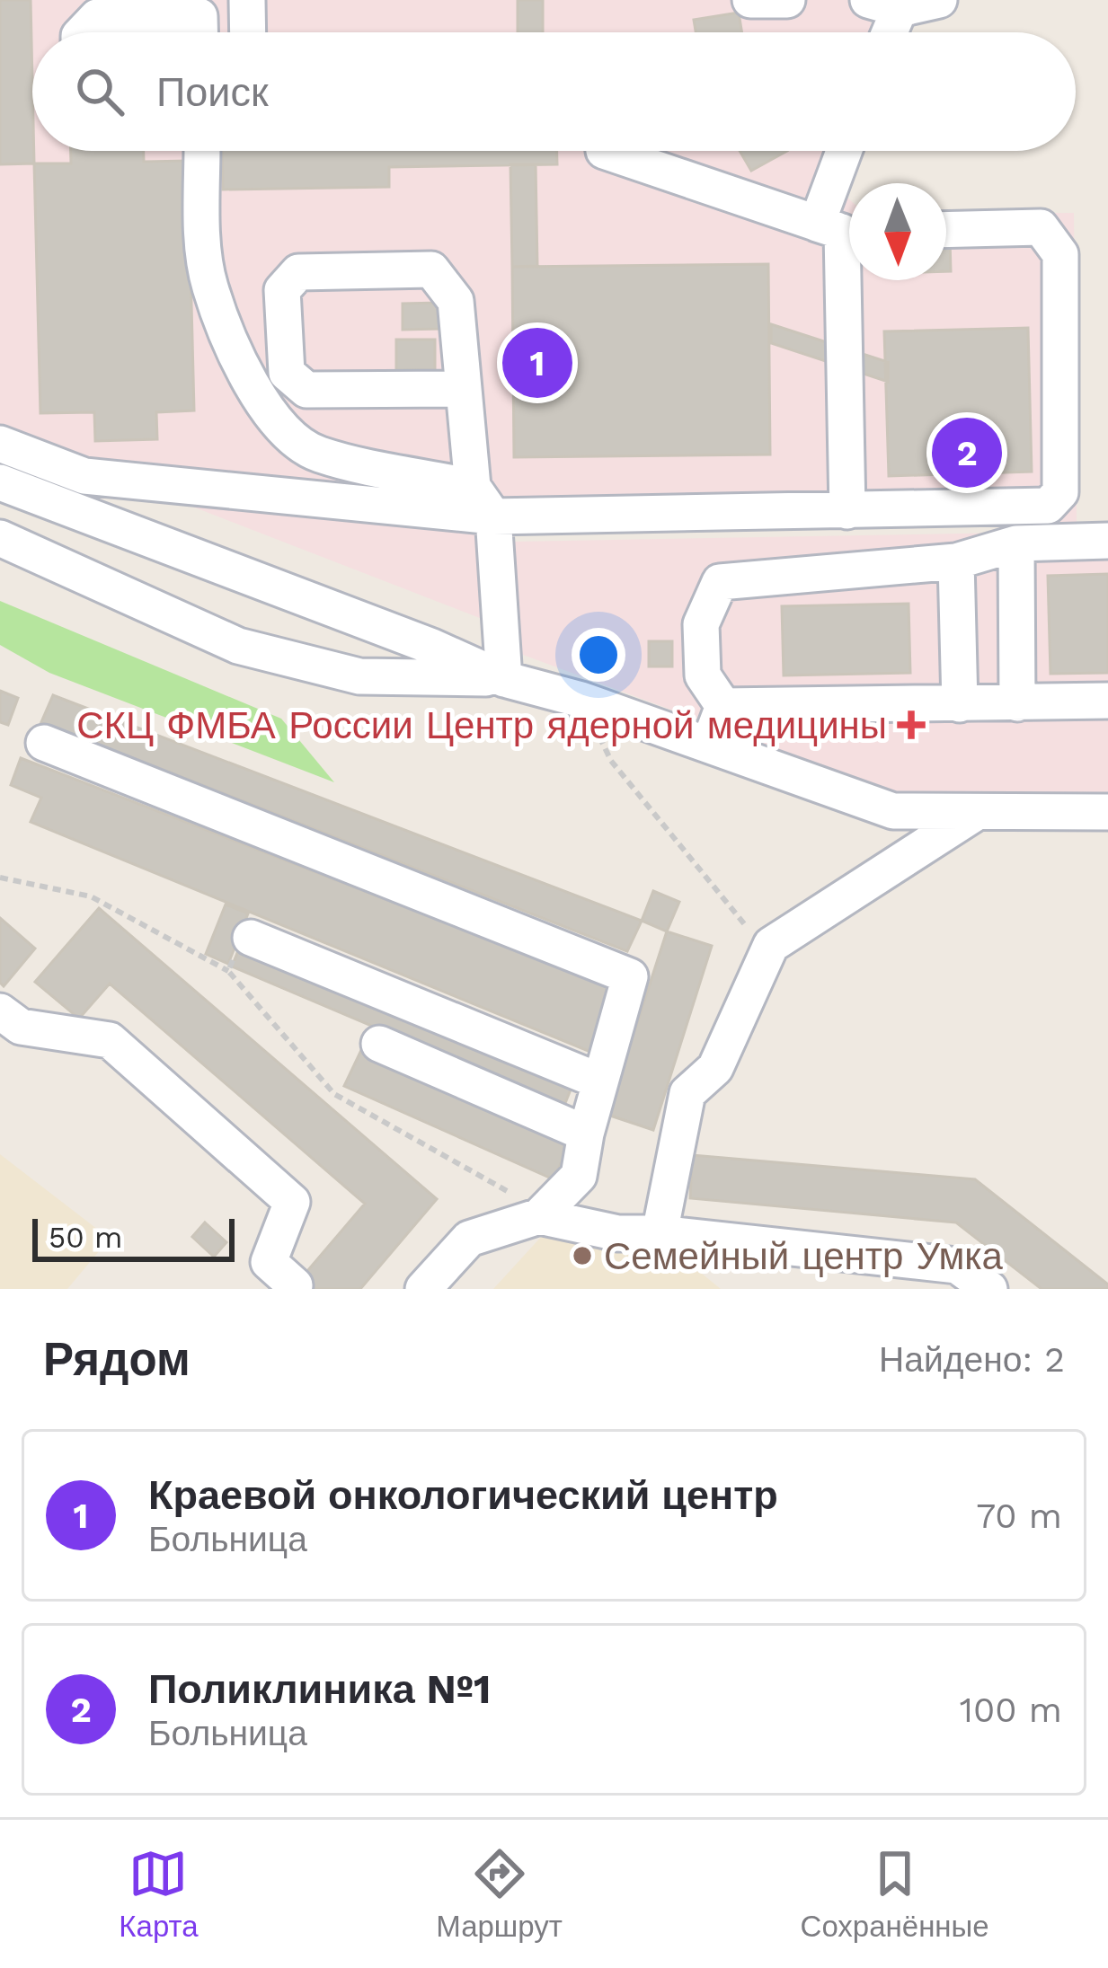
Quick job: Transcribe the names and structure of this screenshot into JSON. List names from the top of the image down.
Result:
{
  "places": {
    "health": ["СКЦ ФМБА России Центр ядерной медицины"],
    "other": ["Семейный центр Умка"]
  },
  "scale_bar": "50 m",
  "north": "bottom",
  "page": {
    "search": "Поиск",
    "pins": ["1", "2"],
    "scale": "50 m",
    "heading": ["Рядом", "Найдено: 2"],
    "list": [
      {
        "mark": "1",
        "name": "Краевой онкологический центр",
        "note": "Больница",
        "value": "70 m"
      },
      {
        "mark": "2",
        "name": "Поликлиника №1",
        "note": "Больница",
        "value": "100 m"
      }
    ],
    "nav": ["Карта", "Маршрут", "Сохранённые"]
  }
}
